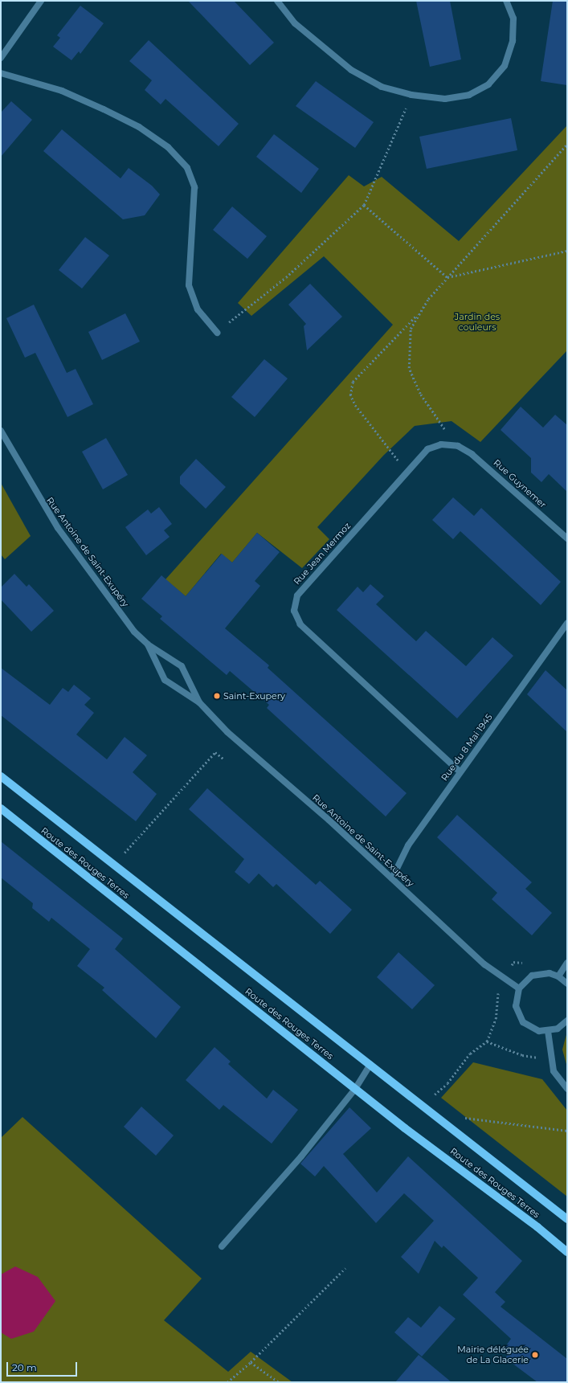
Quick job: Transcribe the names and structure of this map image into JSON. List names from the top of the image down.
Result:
{
  "streets": {
    "main road": ["Route des Rouges Terres"],
    "street": [
      "Rue Guynemer",
      "Rue Antoine de Saint-Exupéry",
      "Rue Jean Mermoz",
      "Rue du 8 Mai 1945"
    ]
  },
  "crossings": [
    ["Rue Guynemer", "Rue Jean Mermoz"],
    ["Rue Antoine de Saint-Exupéry", "Rue du 8 Mai 1945"],
    ["Rue Jean Mermoz", "Rue du 8 Mai 1945"]
  ],
  "parks": ["Jardin des couleurs"],
  "places": ["Saint-Exupery", "Mairie déléguée de La Glacerie"],
  "scale_bar": "20 m"
}
